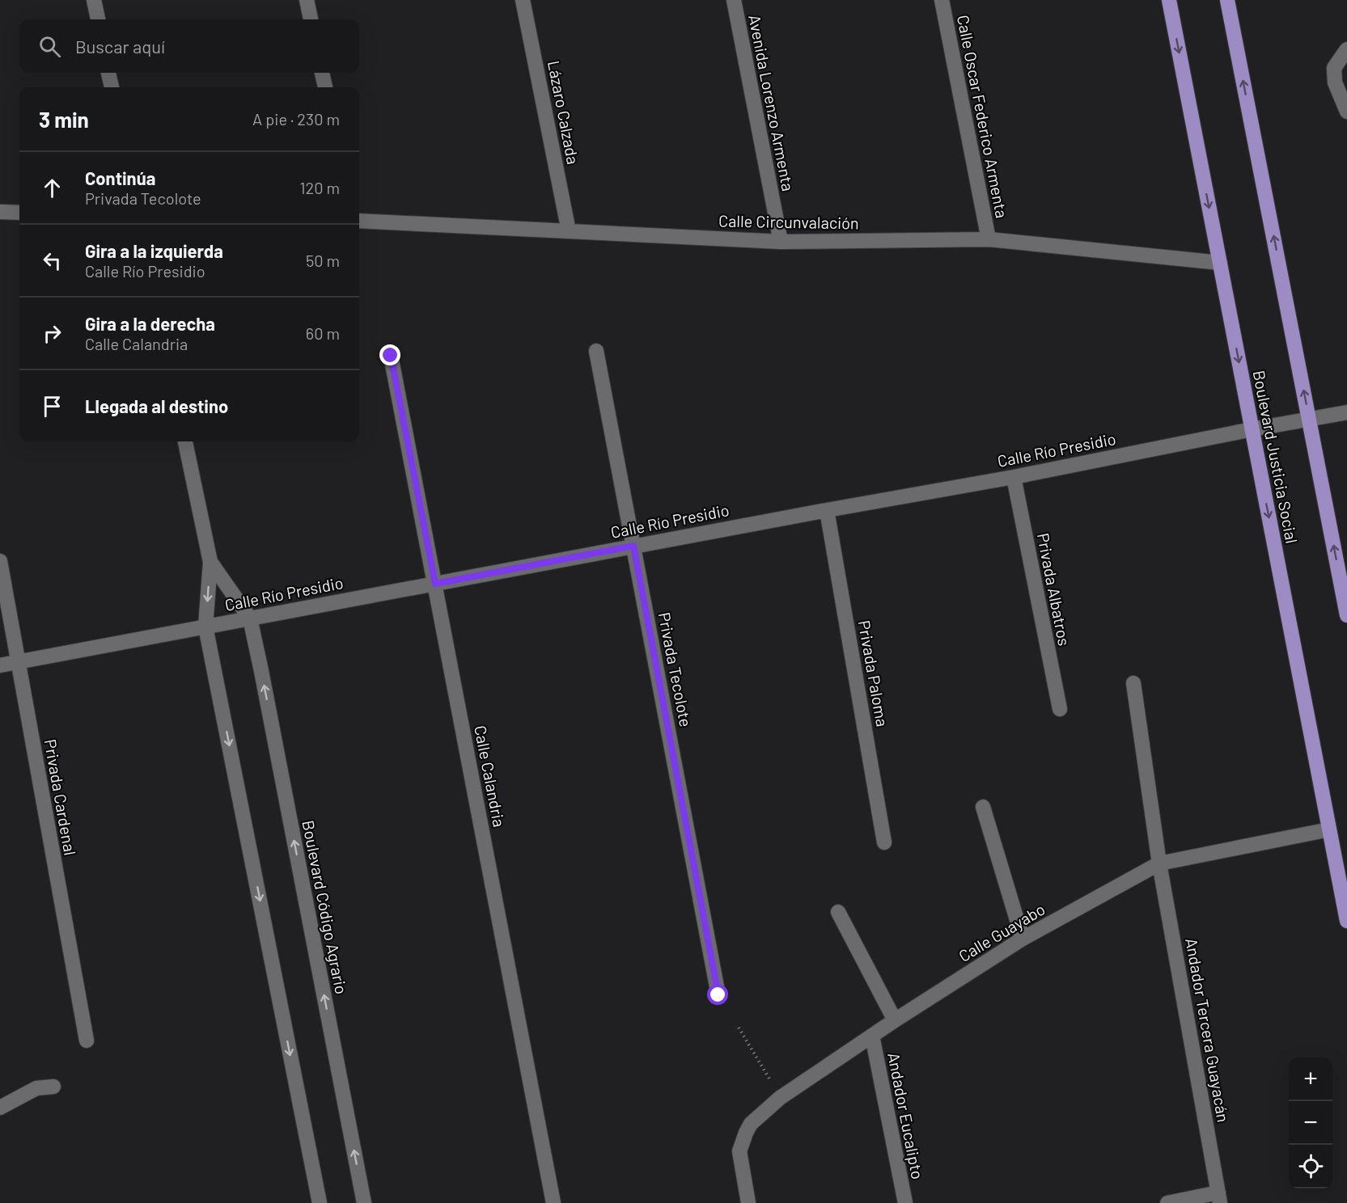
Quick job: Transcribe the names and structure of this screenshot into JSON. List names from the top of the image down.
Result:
{
  "streets": {
    "main road": ["Boulevard Justicia Social"],
    "street": [
      "Avenida Lorenzo Armenta",
      "Lázaro Calzada",
      "Calle Oscar Federico Armenta",
      "Calle Circunvalación",
      "Calle Río Presidio",
      "Privada Albatros",
      "Privada Tecolote",
      "Privada Paloma",
      "Calle Calandria",
      "Privada Cardenal",
      "Boulevard Código Agrario",
      "Calle Guayabo",
      "Andador Tercera Guayacán",
      "Andador Eucalipto"
    ]
  },
  "crossings": [
    ["Avenida Lorenzo Armenta", "Calle Circunvalación"],
    ["Lázaro Calzada", "Calle Circunvalación"],
    ["Calle Oscar Federico Armenta", "Calle Circunvalación"],
    ["Calle Circunvalación", "Boulevard Justicia Social"],
    ["Calle Río Presidio", "Boulevard Justicia Social"],
    ["Calle Río Presidio", "Privada Albatros"],
    ["Calle Río Presidio", "Privada Tecolote"],
    ["Calle Río Presidio", "Privada Paloma"],
    ["Calle Río Presidio", "Calle Calandria"],
    ["Calle Río Presidio", "Privada Cardenal"],
    ["Calle Río Presidio", "Boulevard Código Agrario"],
    ["Boulevard Justicia Social", "Calle Guayabo"],
    ["Calle Guayabo", "Andador Tercera Guayacán"],
    ["Calle Guayabo", "Andador Eucalipto"]
  ],
  "page": {
    "search": "Buscar aquí",
    "heading": ["3 min", "A pie · 230 m"],
    "list": [
      ["Continúa", "Privada Tecolote", "120 m"],
      ["Gira a la izquierda", "Calle Río Presidio", "50 m"],
      ["Gira a la derecha", "Calle Calandria", "60 m"],
      "Llegada al destino"
    ],
    "map_buttons": ["+", "−"]
  }
}
